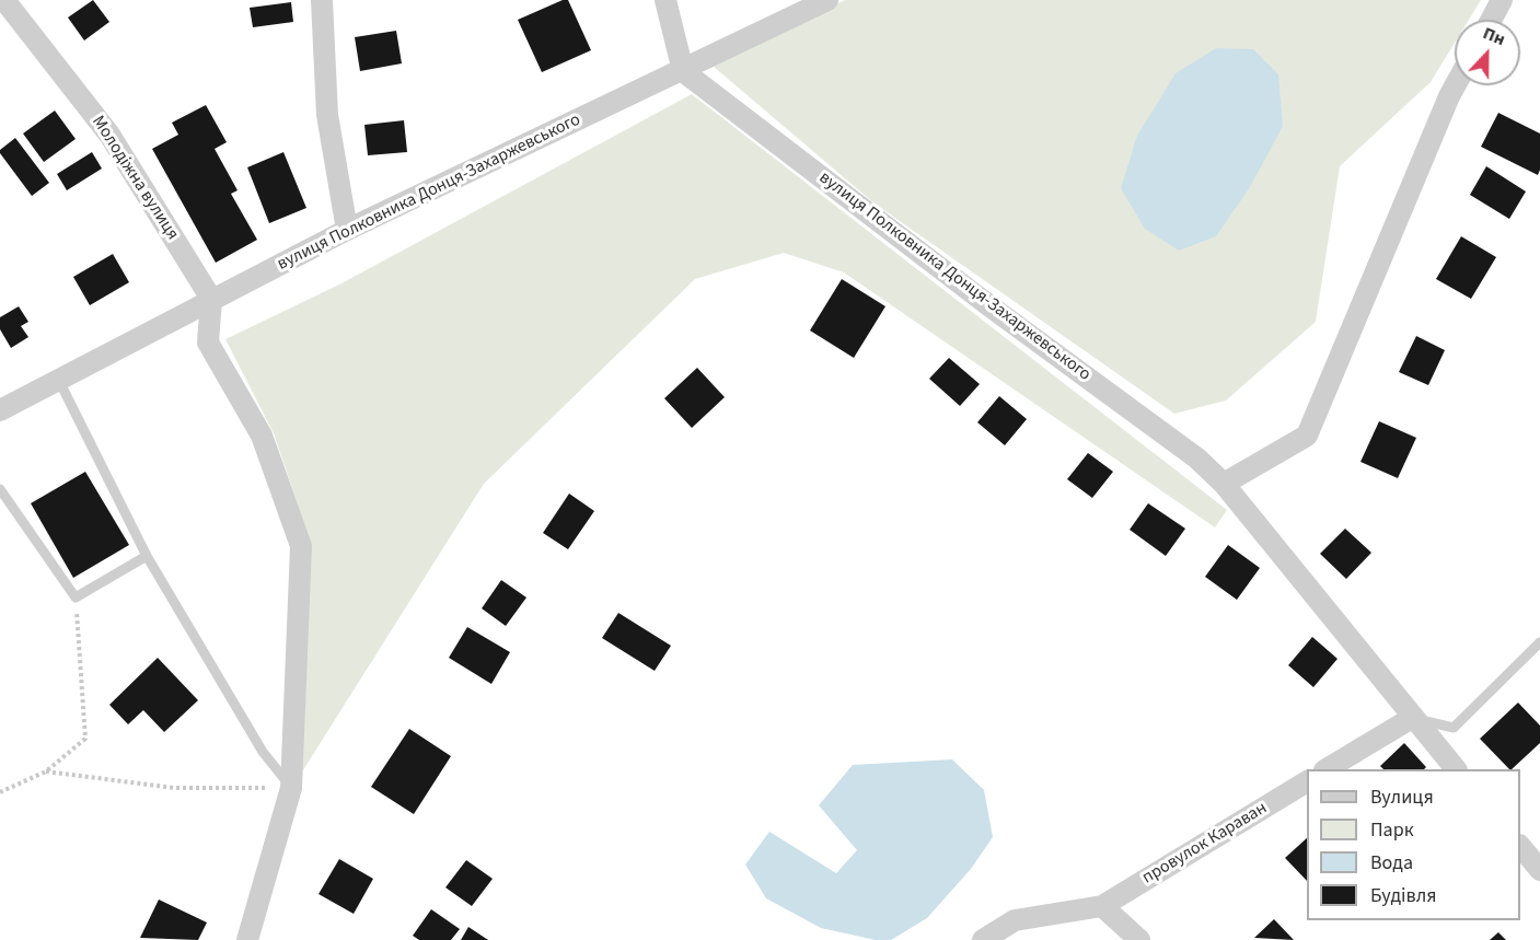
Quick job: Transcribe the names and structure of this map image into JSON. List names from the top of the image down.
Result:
{
  "streets": {
    "street": ["Молодіжна вулиця", "вулиця Полковника Донця-Захаржевського", "провулок Караван"]
  },
  "crossings": [
    ["Молодіжна вулиця", "вулиця Полковника Донця-Захаржевського"]
  ],
  "legend": [
    "Вулиця",
    "Парк",
    "Вода",
    "Будівля"
  ],
  "north": "top"
}
